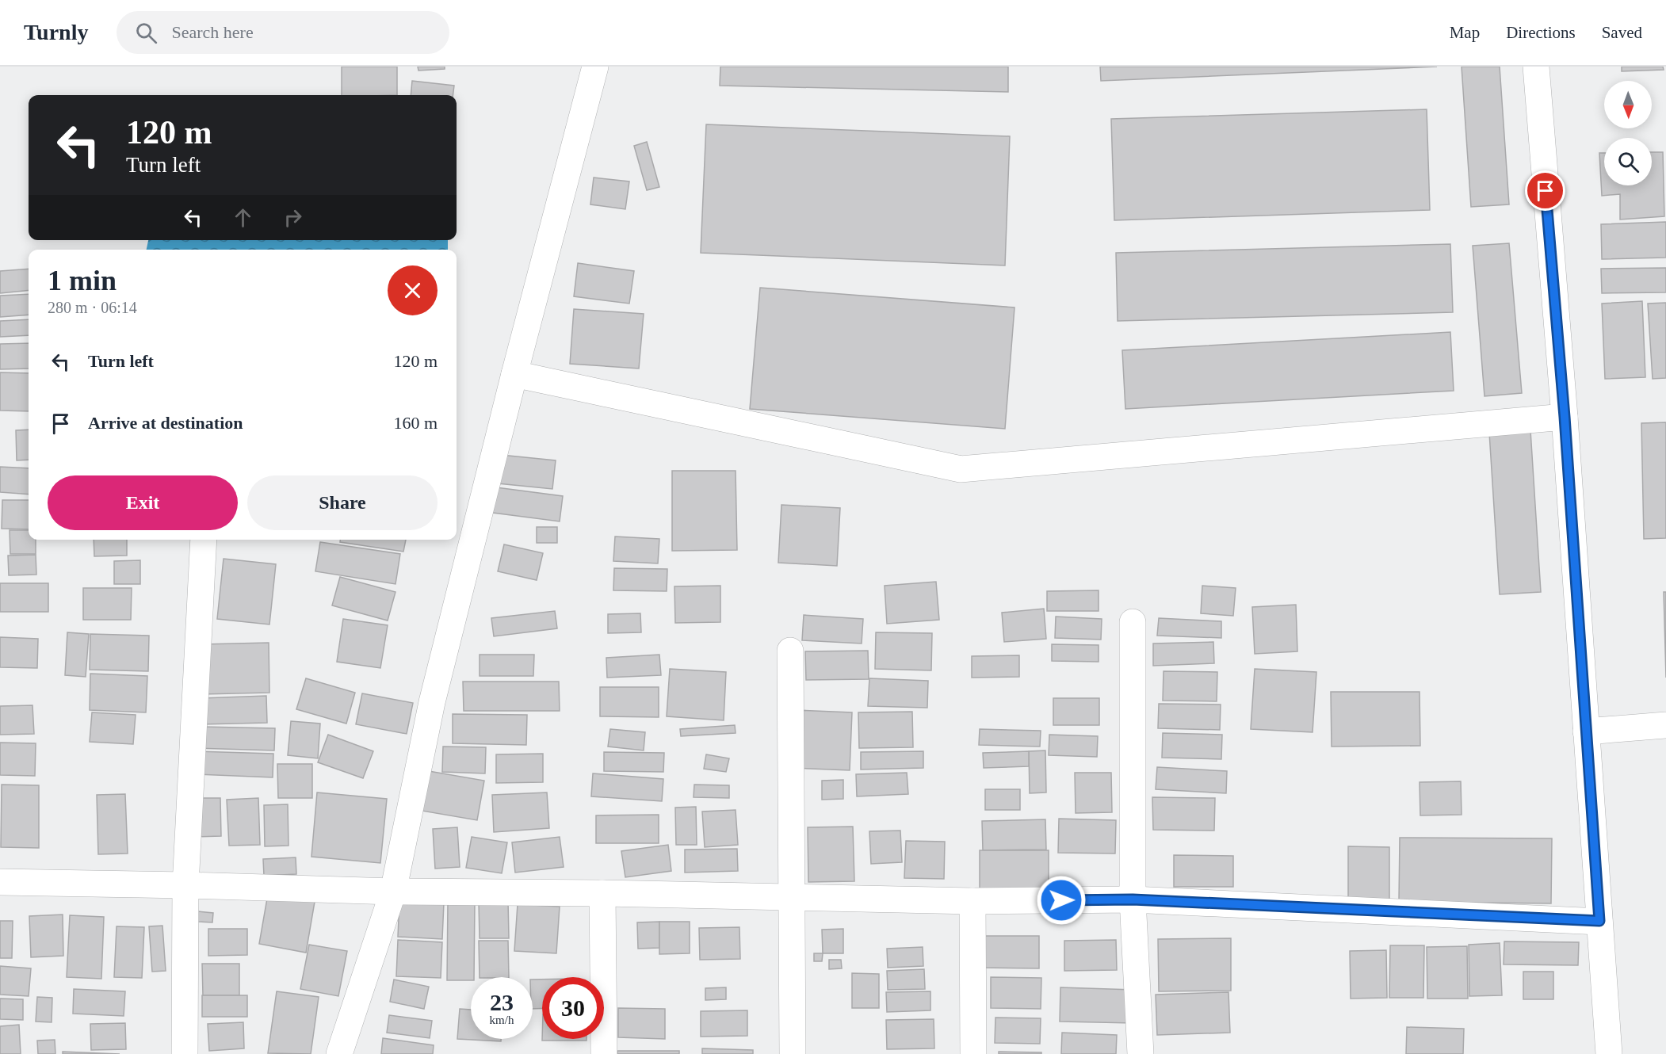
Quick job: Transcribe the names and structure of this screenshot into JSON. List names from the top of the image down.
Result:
{
  "north": "bottom",
  "page": {
    "header": "Turnly",
    "search": "Search here",
    "nav": ["Map", "Directions", "Saved"],
    "turn": ["120 m", "Turn left"],
    "heading": ["1 min", "280 m · 06:14"],
    "list": [
      {
        "name": "Turn left",
        "value": "120 m"
      },
      {
        "name": "Arrive at destination",
        "value": "160 m"
      }
    ],
    "buttons": ["Exit", "Share"],
    "speed": "23 km/h",
    "limit": "30"
  }
}
